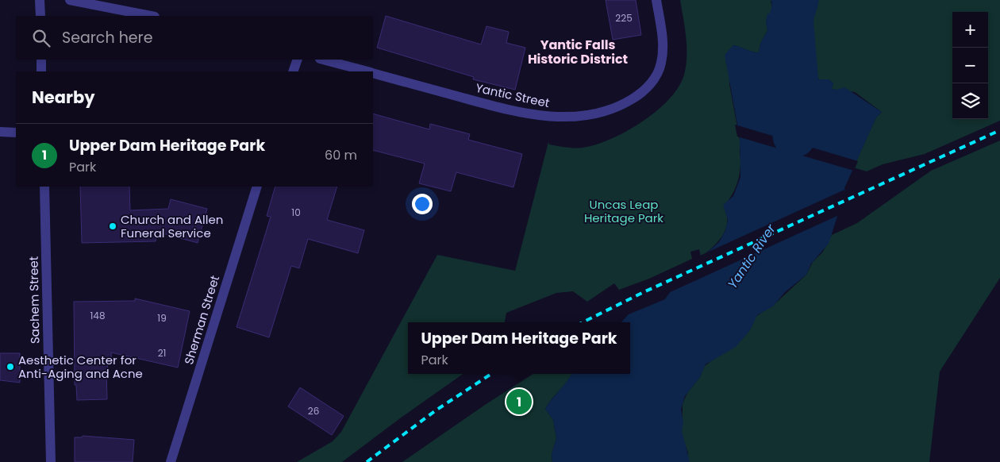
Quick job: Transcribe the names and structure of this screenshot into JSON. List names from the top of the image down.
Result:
{
  "streets": {
    "street": ["Yantic Street", "Sachem Street", "Sherman Street"]
  },
  "districts": ["Yantic Falls Historic District"],
  "water": ["Yantic River"],
  "parks": ["Uncas Leap Heritage Park"],
  "places": ["Church and Allen Funeral Service", "Aesthetic Center for Anti-Aging and Acne"],
  "house_numbers": [
    "225",
    "10",
    "148",
    "19",
    "21",
    "26"
  ],
  "page": {
    "map_buttons": ["+", "−"],
    "search": "Search here",
    "heading": "Nearby",
    "list": [
      {
        "mark": "1",
        "name": "Upper Dam Heritage Park",
        "note": "Park",
        "value": "60 m"
      }
    ],
    "popup": ["Upper Dam Heritage Park", "Park"],
    "pins": "1"
  }
}
